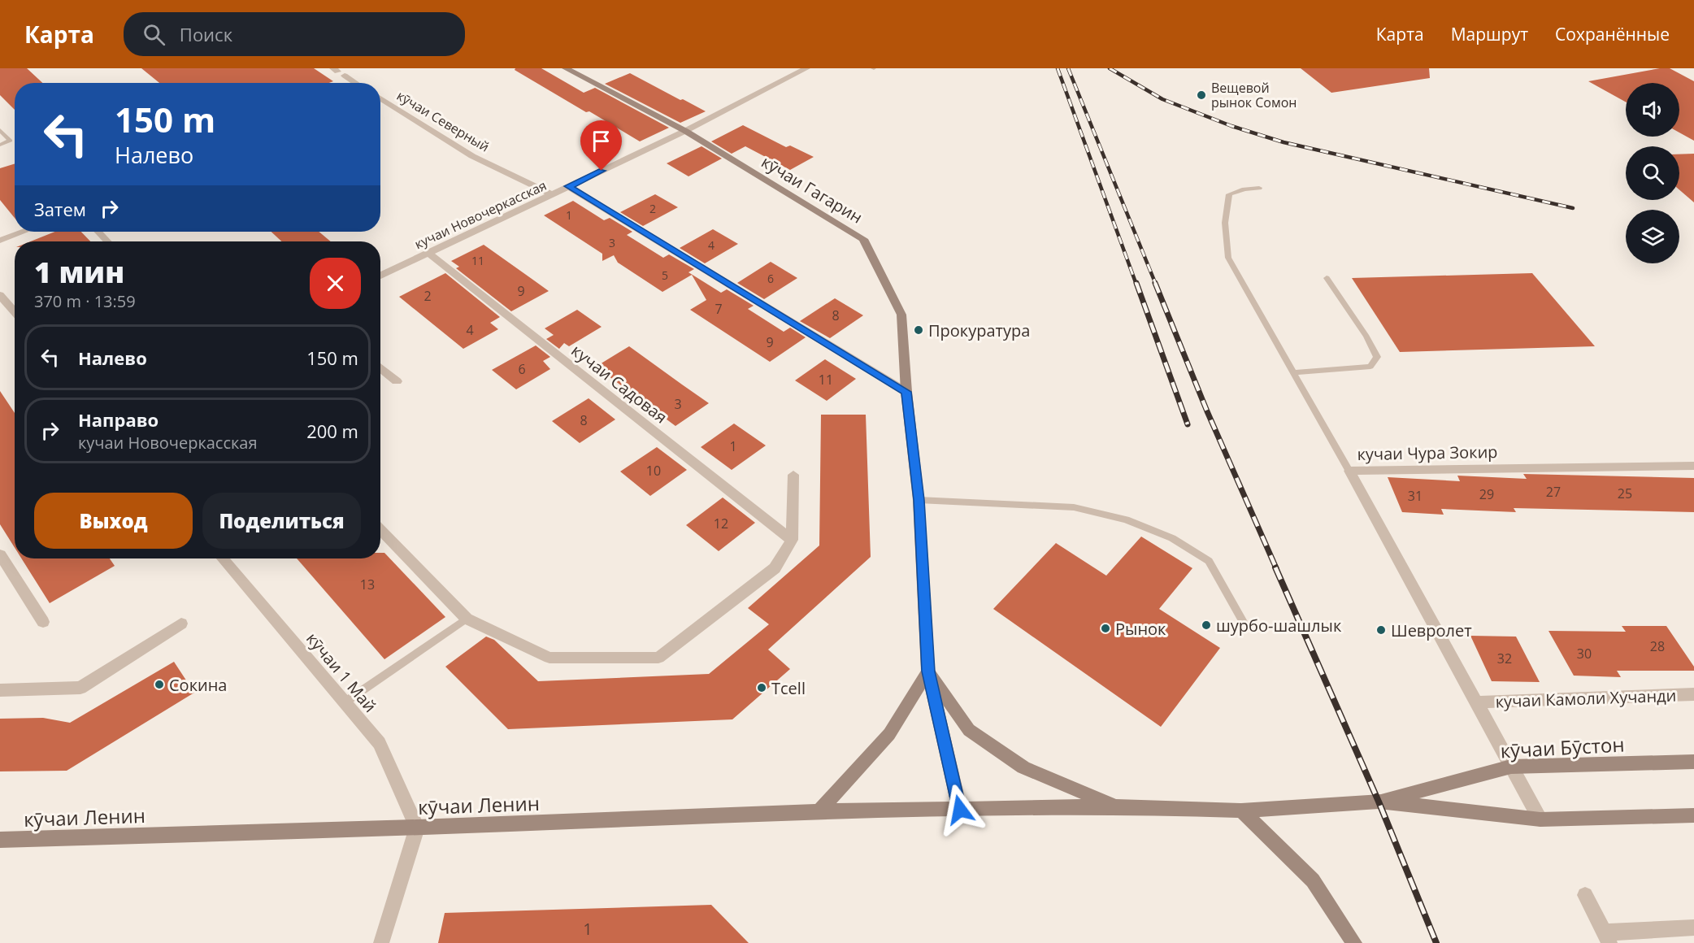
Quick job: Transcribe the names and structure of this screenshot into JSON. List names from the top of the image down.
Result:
{
  "streets": {
    "main road": ["кӯчаи Гагарин", "кӯчаи Бӯстон", "кӯчаи Ленин"],
    "street": [
      "кӯчаи Северный",
      "кучаи Новочеркасская",
      "кучаи Садовая",
      "кучаи Чура Зокир",
      "кӯчаи 1 Май",
      "кучаи Камоли Хучанди"
    ]
  },
  "crossings": [
    ["кӯчаи Северный", "кучаи Новочеркасская"],
    ["кӯчаи Гагарин", "кучаи Новочеркасская"],
    ["кӯчаи Гагарин", "кӯчаи Ленин"],
    ["кучаи Новочеркасская", "кучаи Садовая"],
    ["кучаи Чура Зокир", "кучаи Камоли Хучанди"],
    ["кучаи Чура Зокир", "кӯчаи Бӯстон"],
    ["кӯчаи 1 Май", "кӯчаи Ленин"],
    ["кӯчаи Бӯстон", "кӯчаи Ленин"]
  ],
  "places": [
    "Вещевой рынок Сомон",
    "Прокуратура",
    "шурбо-шашлык",
    "Рынок",
    "Шевролет",
    "Сокина",
    "Tcell"
  ],
  "house_numbers": [
    "2",
    "1",
    "3",
    "4",
    "11",
    "5",
    "6",
    "9",
    "2",
    "7",
    "8",
    "4",
    "9",
    "6",
    "11",
    "3",
    "8",
    "1",
    "10",
    "27",
    "25",
    "29",
    "31",
    "12",
    "13",
    "28",
    "30",
    "32",
    "1"
  ],
  "page": {
    "header": "Карта",
    "search": "Поиск",
    "nav": ["Карта", "Маршрут", "Сохранённые"],
    "turn": ["150 m", "Налево"],
    "then": "Затем",
    "heading": ["1 мин", "370 m · 13:59"],
    "list": [
      {
        "name": "Налево",
        "value": "150 m"
      },
      {
        "name": "Направо",
        "note": "кучаи Новочеркасская",
        "value": "200 m"
      }
    ],
    "buttons": ["Выход", "Поделиться"]
  }
}
